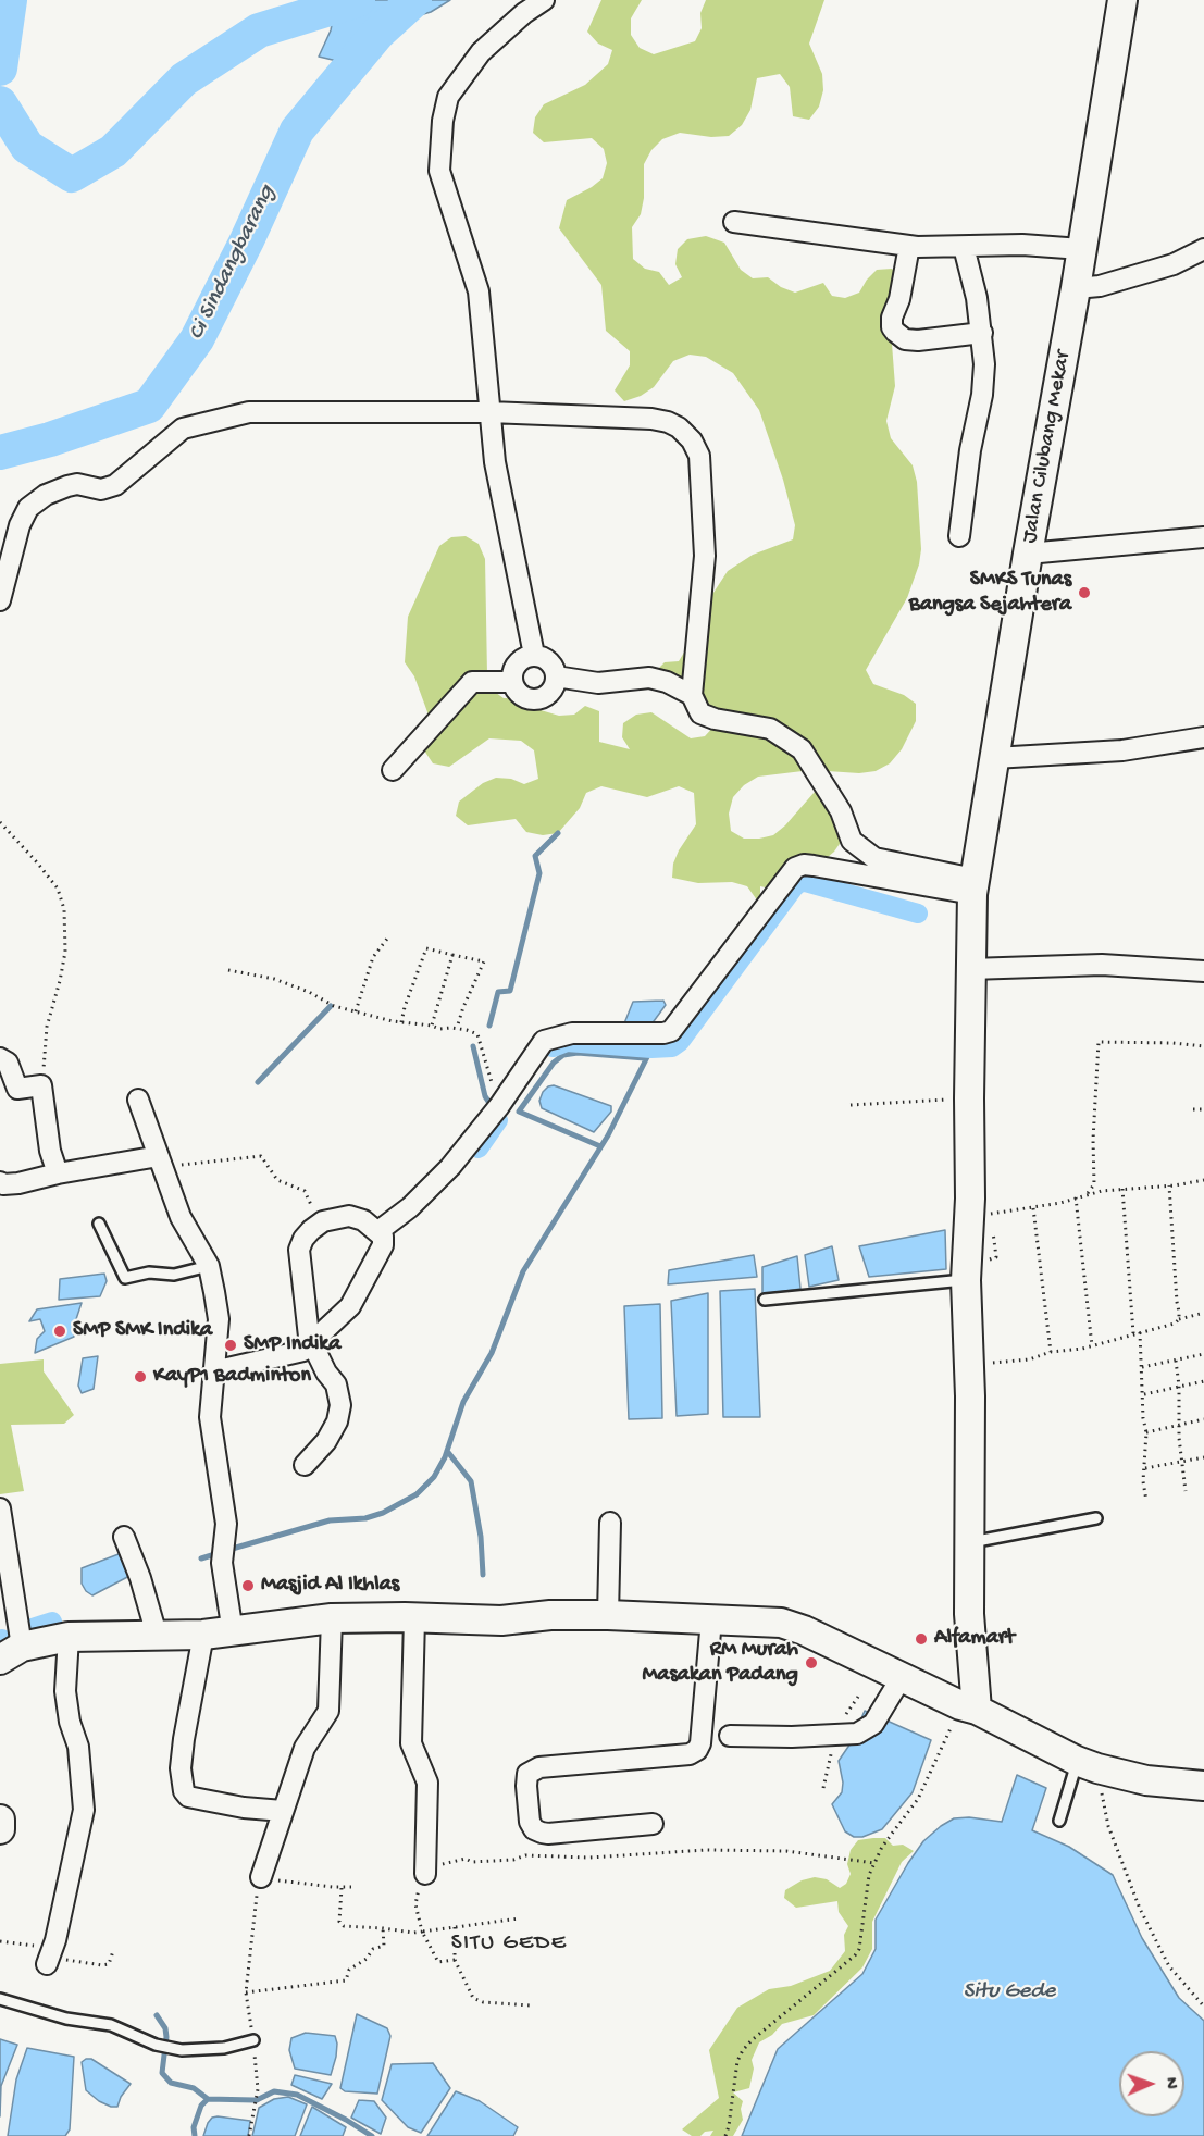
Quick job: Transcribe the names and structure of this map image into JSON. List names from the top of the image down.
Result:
{
  "streets": {
    "street": ["Jalan Cilubang Mekar"]
  },
  "districts": ["SITU GEDE"],
  "water": ["Ci Sindangbarang", "Situ Gede"],
  "places": [
    "SMKS Tunas Bangsa Sejahtera",
    "SMP SMK Indika",
    "SMP Indika",
    "KayP1 Badminton",
    "Masjid Al Ikhlas",
    "Alfamart",
    "RM Murah Masakan Padang"
  ],
  "north": "right"
}
